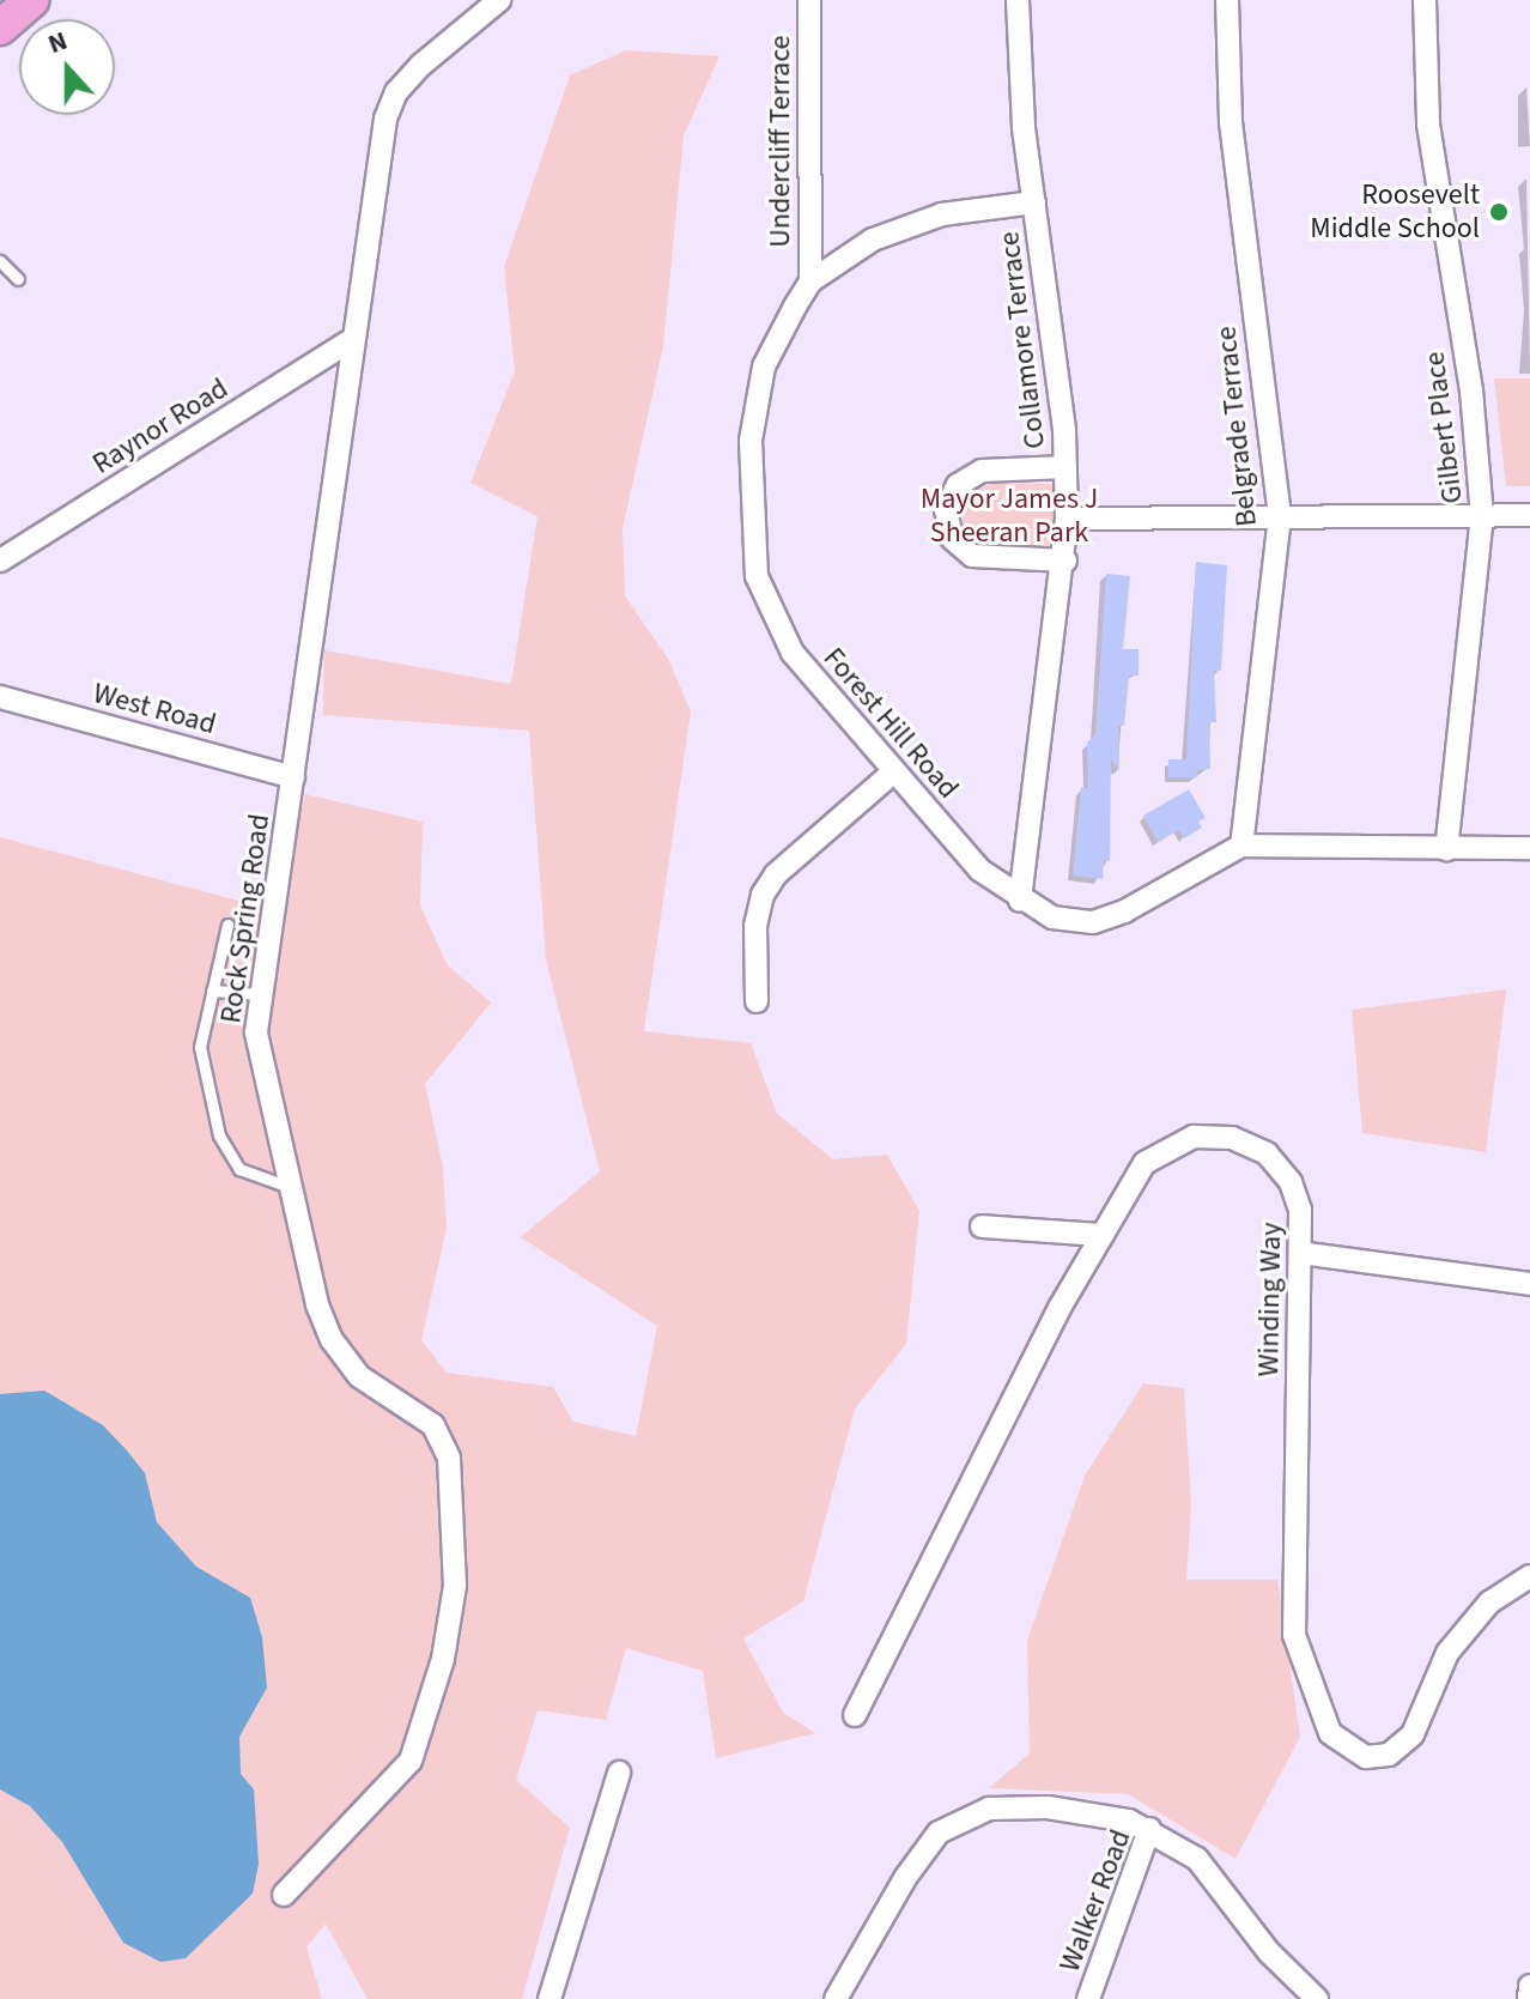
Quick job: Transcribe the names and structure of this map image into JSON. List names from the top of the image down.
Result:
{
  "streets": {
    "street": [
      "Undercliff Terrace",
      "Collamore Terrace",
      "Raynor Road",
      "Belgrade Terrace",
      "Gilbert Place",
      "West Road",
      "Forest Hill Road",
      "Rock Spring Road",
      "Winding Way",
      "Walker Road"
    ]
  },
  "crossings": [
    ["Undercliff Terrace", "Forest Hill Road"],
    ["Collamore Terrace", "Forest Hill Road"],
    ["Raynor Road", "Rock Spring Road"],
    ["Belgrade Terrace", "Forest Hill Road"],
    ["Gilbert Place", "Forest Hill Road"],
    ["West Road", "Rock Spring Road"]
  ],
  "parks": ["Mayor James J Sheeran Park"],
  "places": ["Roosevelt Middle School"],
  "north": "top"
}
